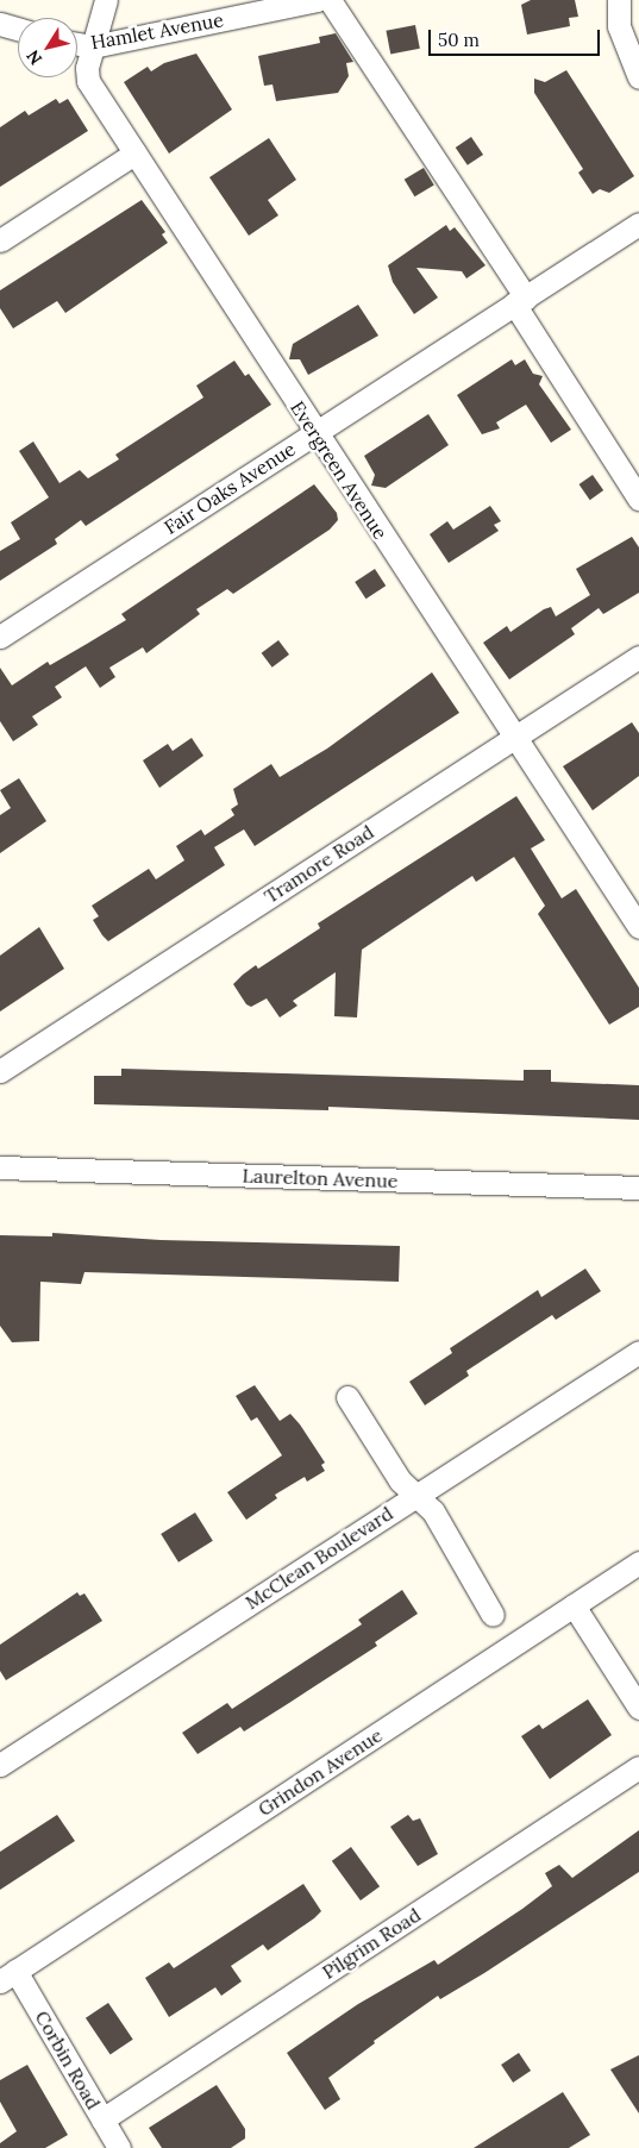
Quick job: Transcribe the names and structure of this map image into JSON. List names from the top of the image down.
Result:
{
  "streets": {
    "street": [
      "Hamlet Avenue",
      "Evergreen Avenue",
      "Fair Oaks Avenue",
      "Tramore Road",
      "Laurelton Avenue",
      "McClean Boulevard",
      "Grindon Avenue",
      "Pilgrim Road",
      "Corbin Road"
    ]
  },
  "crossings": [
    ["Hamlet Avenue", "Evergreen Avenue"],
    ["Evergreen Avenue", "Fair Oaks Avenue"],
    ["Evergreen Avenue", "Tramore Road"],
    ["Grindon Avenue", "Corbin Road"],
    ["Pilgrim Road", "Corbin Road"]
  ],
  "scale_bar": "50 m",
  "north": "bottom left"
}
